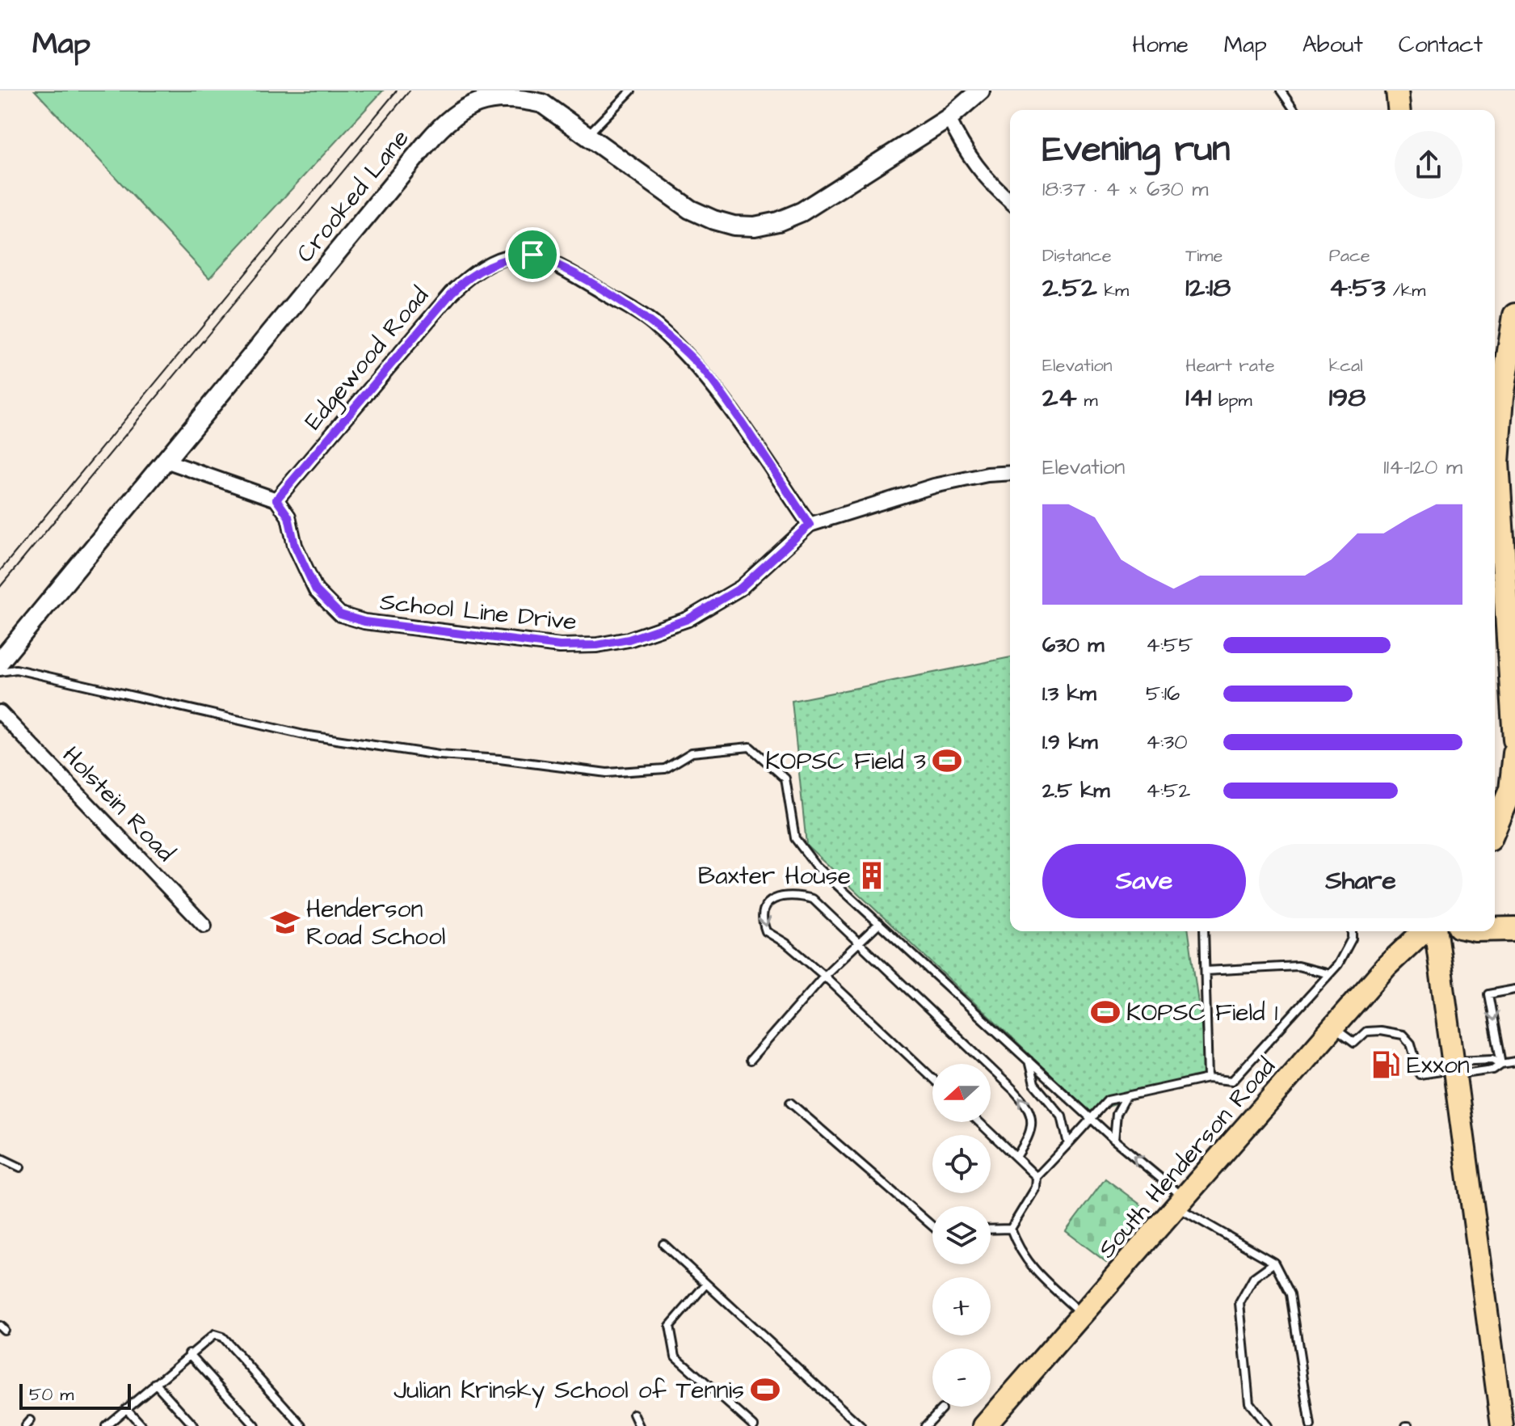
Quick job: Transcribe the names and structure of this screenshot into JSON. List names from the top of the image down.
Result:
{
  "streets": {
    "main road": ["South Henderson Road"],
    "street": [
      "Crooked Lane",
      "Edgewood Road",
      "School Line Drive",
      "Holstein Road"
    ]
  },
  "crossings": [
    ["Edgewood Road", "School Line Drive"]
  ],
  "places": {
    "sports": ["KOPSC Field 3", "KOPSC Field 1", "Julian Krinsky School of Tennis"],
    "building": ["Baxter House"],
    "school or university": ["Henderson Road School"],
    "fuel station": ["Exxon"]
  },
  "scale_bar": "50 m",
  "north": "left",
  "page": {
    "header": "Map",
    "nav": [
      "Home",
      "Map",
      "About",
      "Contact"
    ],
    "heading": ["Evening run", "18:37 · 4 × 630 m"],
    "stats": [
      ["Distance", "2.52 km"],
      ["Time", "12:18"],
      ["Pace", "4:53 /km"],
      ["Elevation", "24 m"],
      ["Heart rate", "141 bpm"],
      ["kcal", "198"]
    ],
    "chart": ["Elevation", "114–120 m"],
    "list": [
      {
        "name": "630 m",
        "note": "4:55"
      },
      {
        "name": "1.3 km",
        "note": "5:16"
      },
      {
        "name": "1.9 km",
        "note": "4:30"
      },
      {
        "name": "2.5 km",
        "note": "4:52"
      }
    ],
    "buttons": ["Save", "Share"],
    "map_buttons": ["+", "−"],
    "scale": "50 m"
  }
}
